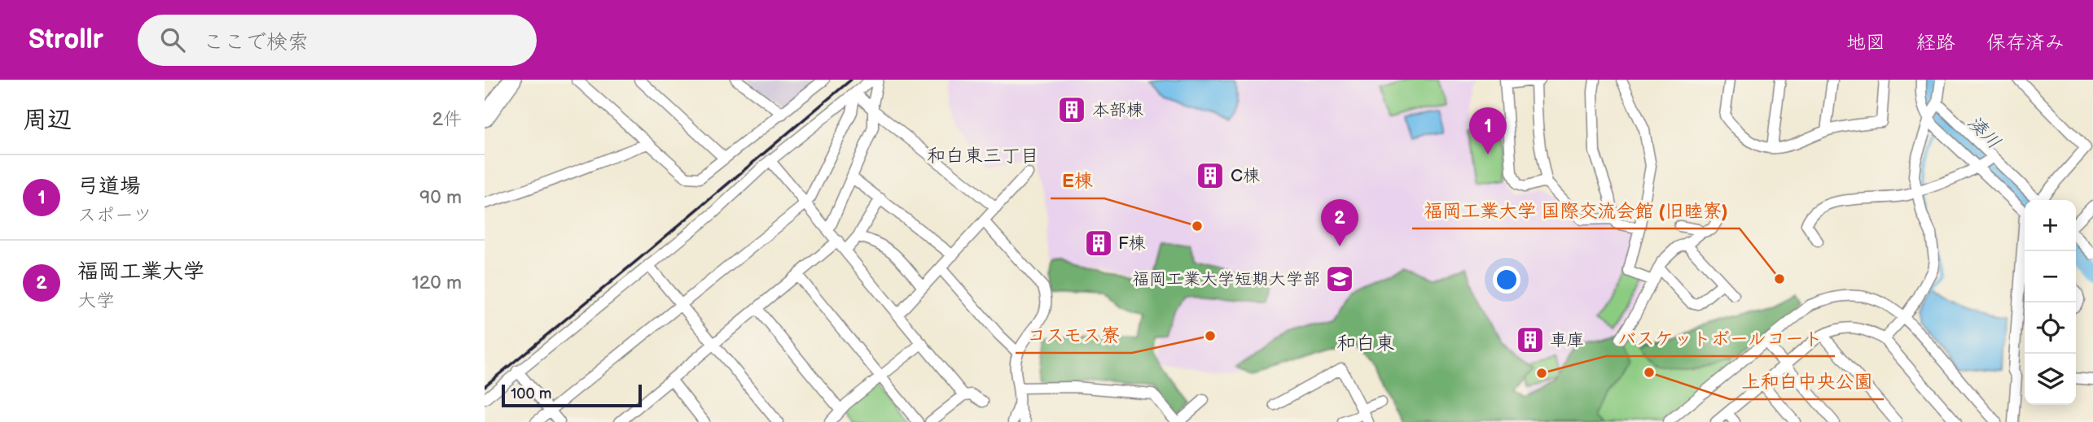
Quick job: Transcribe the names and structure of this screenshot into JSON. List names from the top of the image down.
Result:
{
  "districts": ["和白東三丁目", "和白東"],
  "water": ["湊川"],
  "places": {
    "building": [
      "本部棟",
      "C棟",
      "F棟",
      "車庫"
    ],
    "other": [
      "E棟",
      "福岡工業大学 国際交流会館 (旧睦寮)",
      "コスモス寮",
      "上和白中央公園",
      "バスケットボールコート"
    ],
    "school or university": ["福岡工業大学短期大学部"]
  },
  "scale_bar": "100 m",
  "page": {
    "header": "Strollr",
    "search": "ここで検索",
    "nav": ["地図", "経路", "保存済み"],
    "heading": ["周辺", "2件"],
    "pins": ["1", "2"],
    "list": [
      {
        "mark": "1",
        "name": "弓道場",
        "note": "スポーツ",
        "value": "90 m"
      },
      {
        "mark": "2",
        "name": "福岡工業大学",
        "note": "大学",
        "value": "120 m"
      }
    ],
    "map_buttons": ["+", "−"],
    "scale": "100 m"
  }
}
